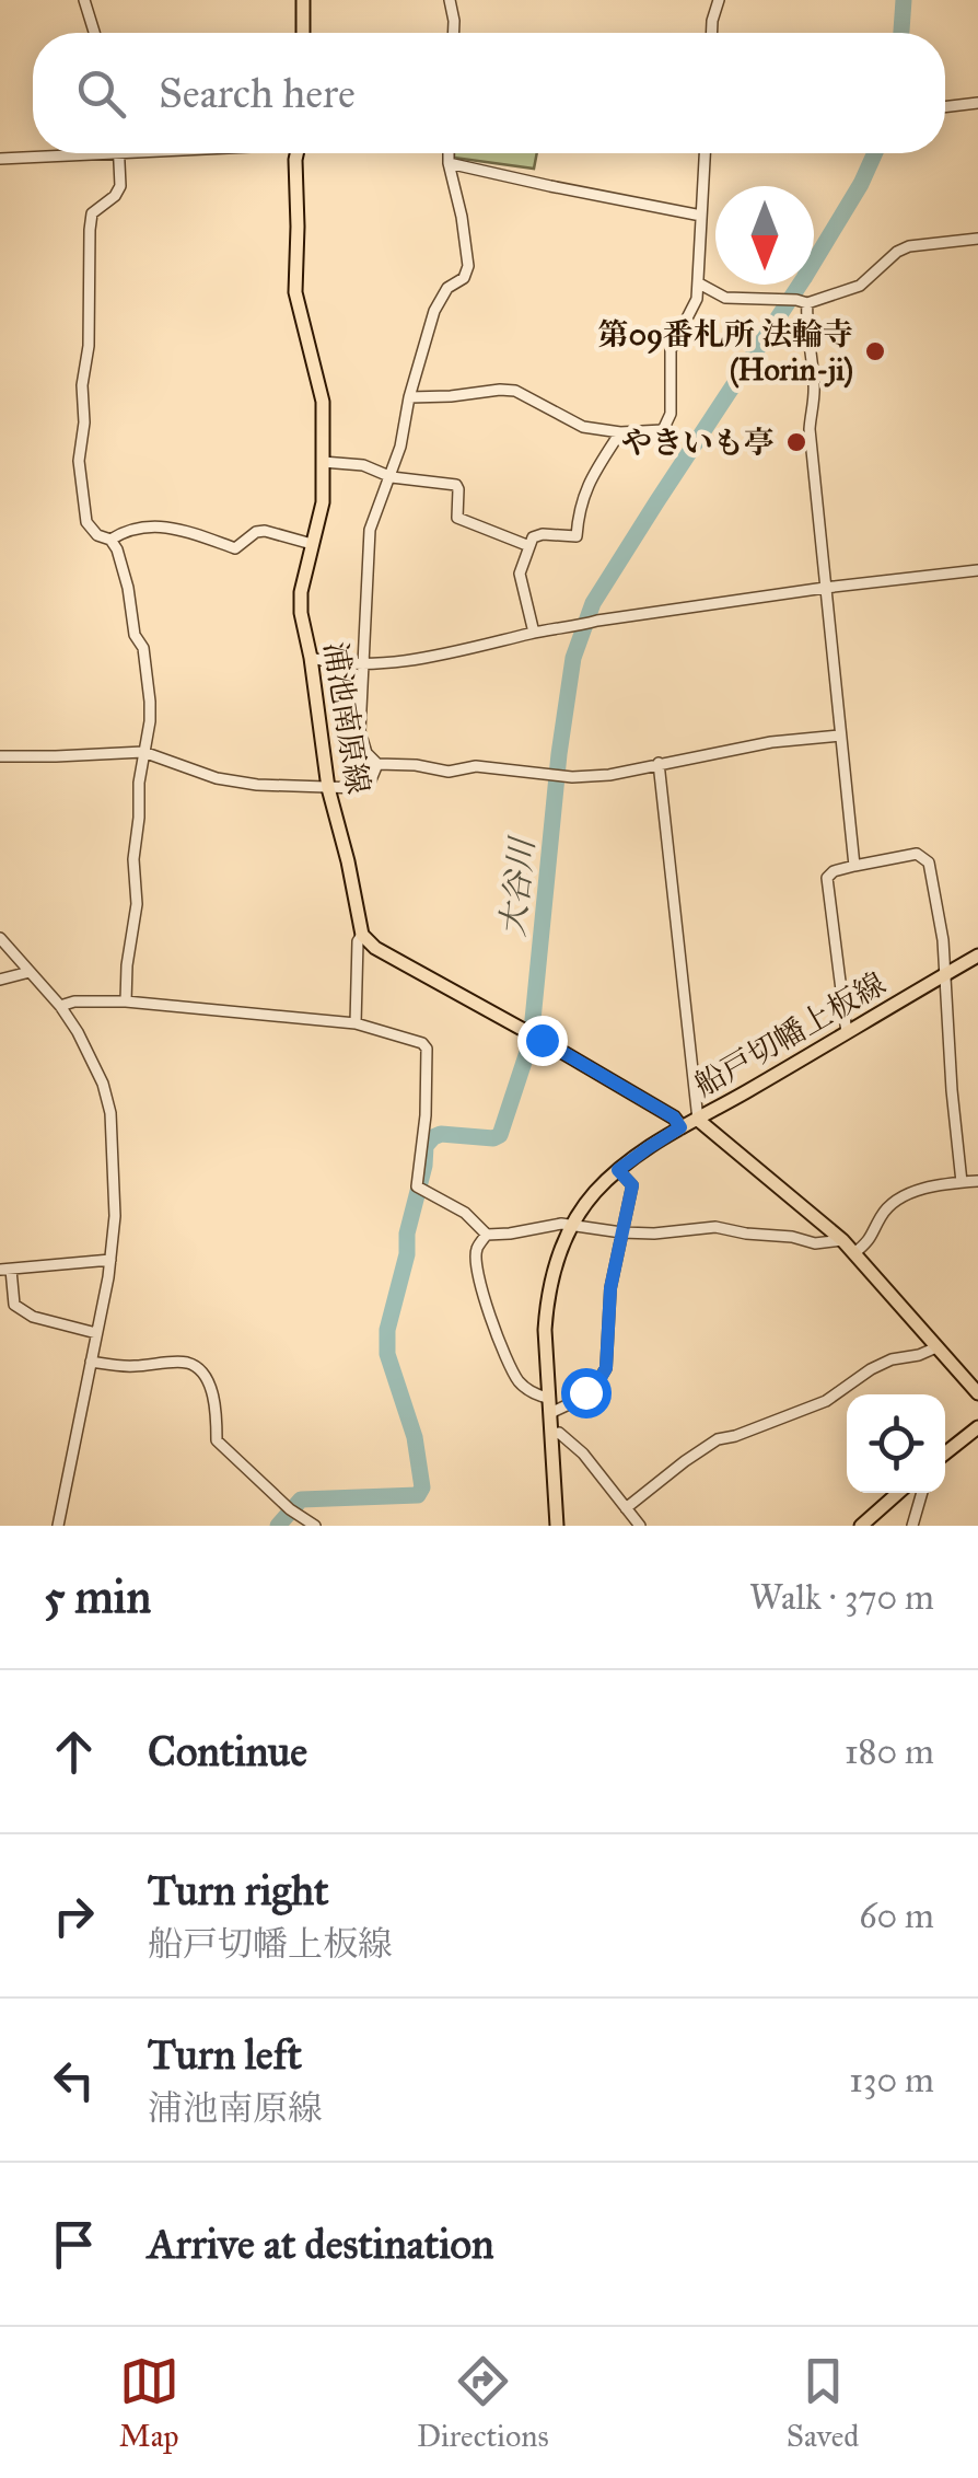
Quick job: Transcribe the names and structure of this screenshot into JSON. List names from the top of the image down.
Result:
{
  "streets": {
    "main road": ["浦池南原線", "船戸切幡上板線"]
  },
  "water": ["大谷川"],
  "places": ["第09番札所 法輪寺 (Horin-ji)", "やきいも亭"],
  "north": "bottom",
  "page": {
    "search": "Search here",
    "heading": ["5 min", "Walk · 370 m"],
    "list": [
      ["Continue", "180 m"],
      ["Turn right", "船戸切幡上板線", "60 m"],
      ["Turn left", "浦池南原線", "130 m"],
      "Arrive at destination"
    ],
    "nav": ["Map", "Directions", "Saved"]
  }
}
